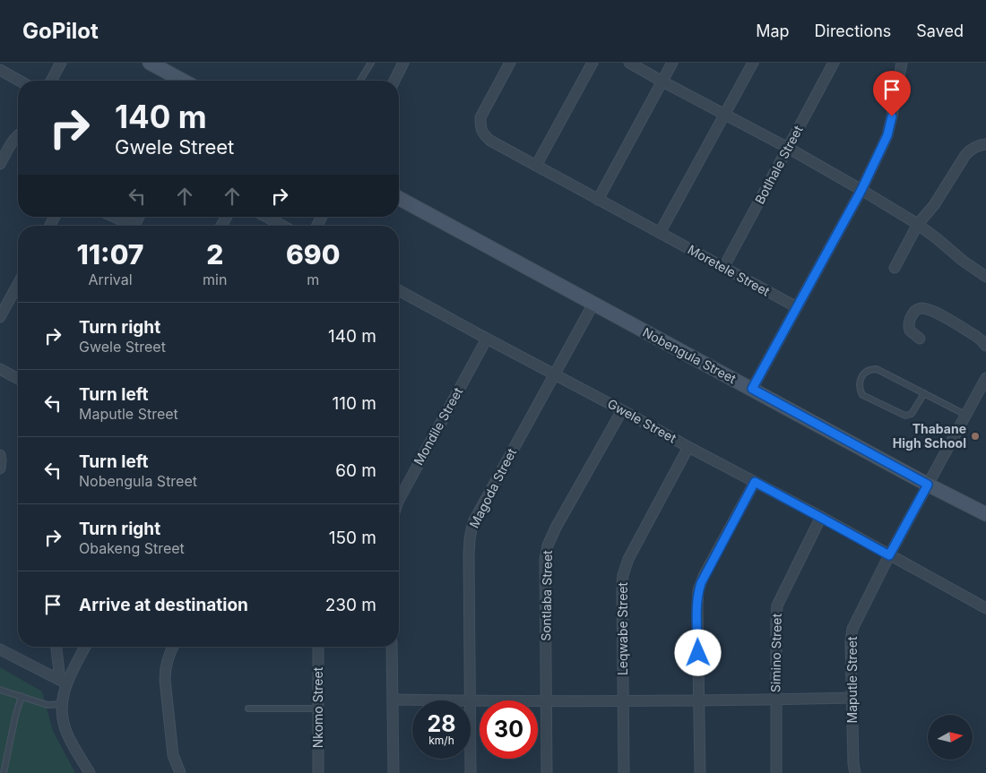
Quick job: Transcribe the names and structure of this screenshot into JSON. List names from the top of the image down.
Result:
{
  "streets": {
    "street": [
      "Botlhale Street",
      "Moretele Street",
      "Nobengula Street",
      "Gwele Street",
      "Mondile Street",
      "Magoda Street",
      "Sontlaba Street",
      "Leqwabe Street",
      "Simino Street",
      "Maputle Street",
      "Nkomo Street"
    ]
  },
  "crossings": [
    ["Botlhale Street", "Moretele Street"],
    ["Nobengula Street", "Magoda Street"],
    ["Nobengula Street", "Maputle Street"],
    ["Gwele Street", "Mondile Street"],
    ["Gwele Street", "Magoda Street"],
    ["Gwele Street", "Sontlaba Street"],
    ["Gwele Street", "Leqwabe Street"],
    ["Gwele Street", "Simino Street"],
    ["Gwele Street", "Maputle Street"]
  ],
  "places": ["Thabane High School"],
  "north": "right",
  "page": {
    "header": "GoPilot",
    "nav": ["Map", "Directions", "Saved"],
    "turn": ["140 m", "Gwele Street"],
    "eta": [
      "11:07",
      "Arrival",
      "2",
      "min",
      "690",
      "m"
    ],
    "list": [
      {
        "name": "Turn right",
        "note": "Gwele Street",
        "value": "140 m"
      },
      {
        "name": "Turn left",
        "note": "Maputle Street",
        "value": "110 m"
      },
      {
        "name": "Turn left",
        "note": "Nobengula Street",
        "value": "60 m"
      },
      {
        "name": "Turn right",
        "note": "Obakeng Street",
        "value": "150 m"
      },
      {
        "name": "Arrive at destination",
        "value": "230 m"
      }
    ],
    "speed": "28 km/h",
    "limit": "30"
  }
}
